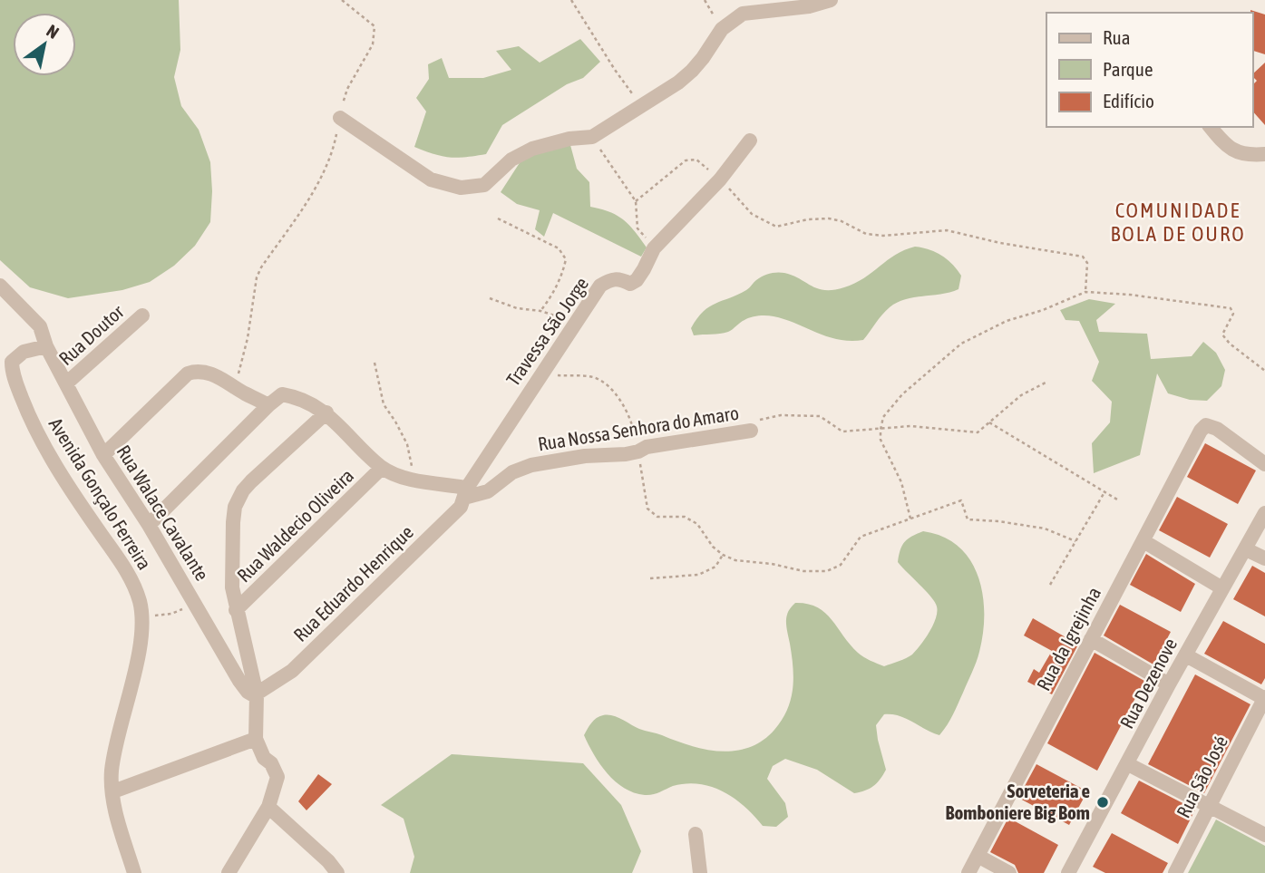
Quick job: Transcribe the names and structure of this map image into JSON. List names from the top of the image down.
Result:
{
  "streets": {
    "street": [
      "Travessa São Jorge",
      "Rua Doutor",
      "Rua Nossa Senhora do Amaro",
      "Avenida Gonçalo Ferreira",
      "Rua Walace Cavalante",
      "Rua Waldecio Oliveira",
      "Rua Eduardo Henrique",
      "Rua da Igrejinha",
      "Rua Dezenove",
      "Rua São José"
    ]
  },
  "crossings": [
    ["Travessa São Jorge", "Rua Nossa Senhora do Amaro"],
    ["Travessa São Jorge", "Rua Eduardo Henrique"],
    ["Rua Doutor", "Rua Walace Cavalante"],
    ["Rua Nossa Senhora do Amaro", "Rua Eduardo Henrique"],
    ["Avenida Gonçalo Ferreira", "Rua Walace Cavalante"],
    ["Rua Walace Cavalante", "Rua Eduardo Henrique"]
  ],
  "districts": ["COMUNIDADE BOLA DE OURO"],
  "places": ["Sorveteria e Bomboniere Big Bom"],
  "legend": ["Rua", "Parque", "Edifício"],
  "north": "top right"
}
